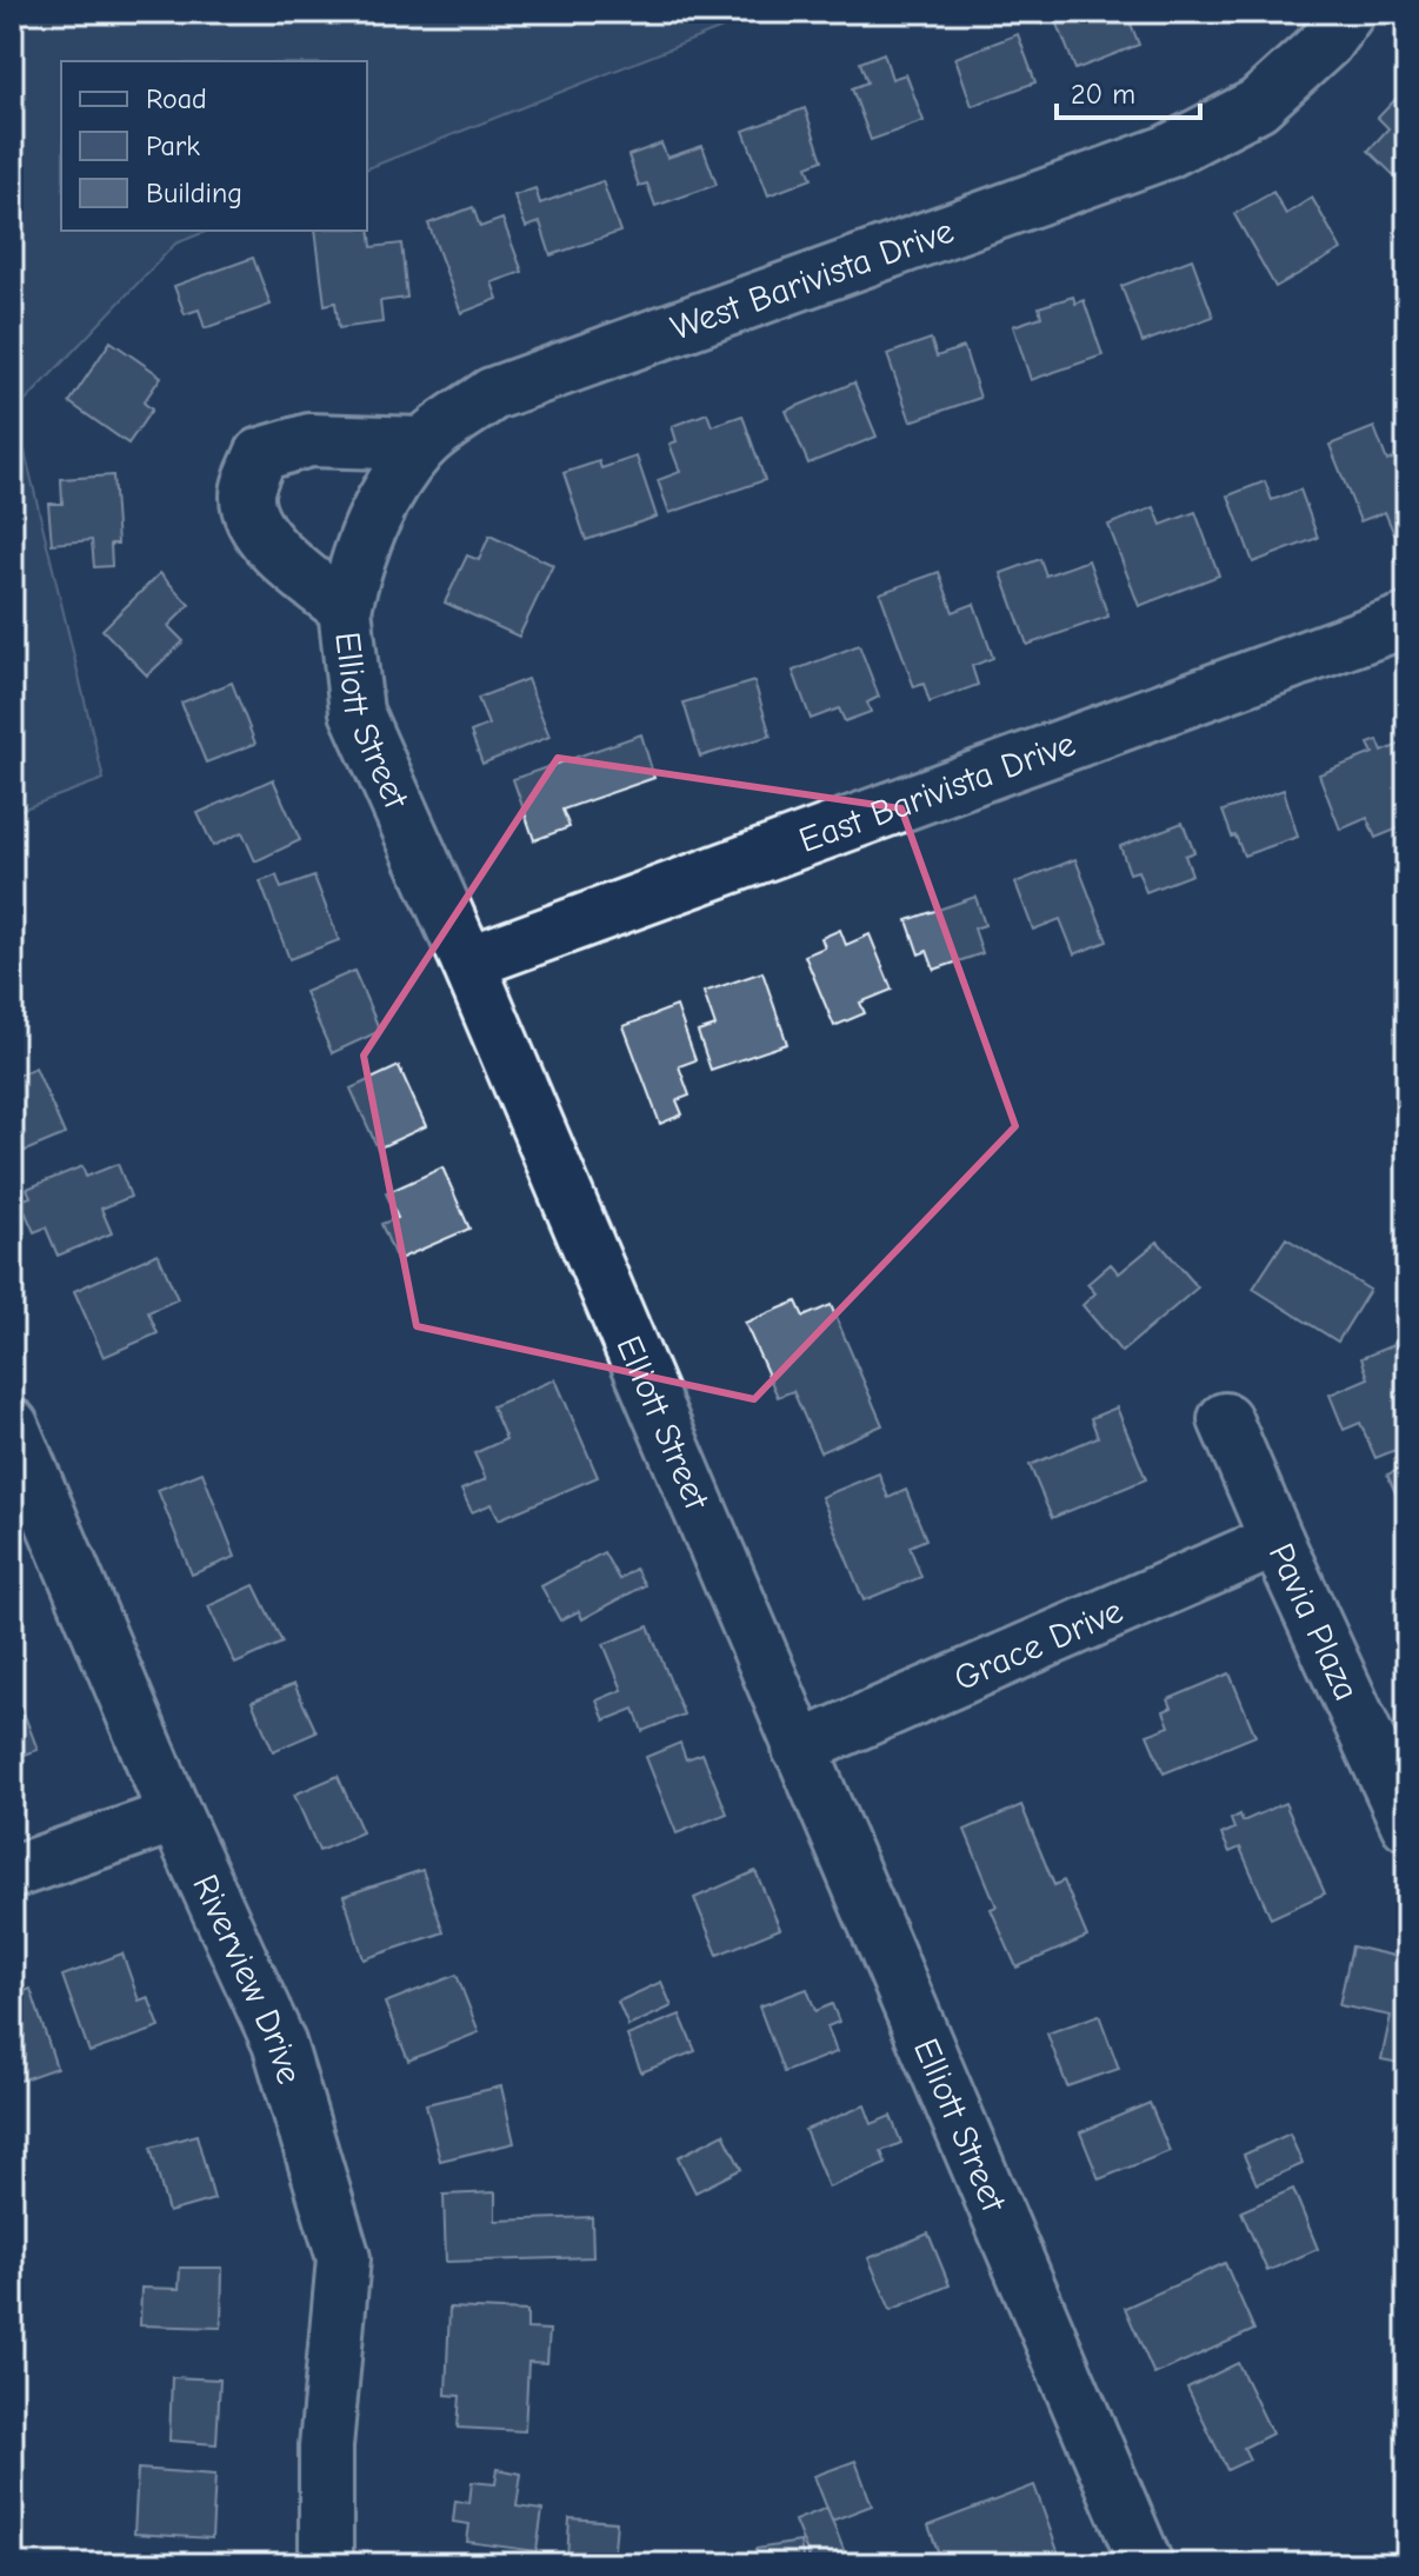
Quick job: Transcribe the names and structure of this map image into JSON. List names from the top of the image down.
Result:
{
  "streets": {
    "street": [
      "West Barivista Drive",
      "Elliott Street",
      "East Barivista Drive",
      "Pavia Plaza",
      "Grace Drive",
      "Riverview Drive"
    ]
  },
  "crossings": [
    ["West Barivista Drive", "Elliott Street"],
    ["Elliott Street", "East Barivista Drive"],
    ["Elliott Street", "Grace Drive"],
    ["Pavia Plaza", "Grace Drive"]
  ],
  "legend": ["Road", "Park", "Building"],
  "scale_bar": "20 m"
}
